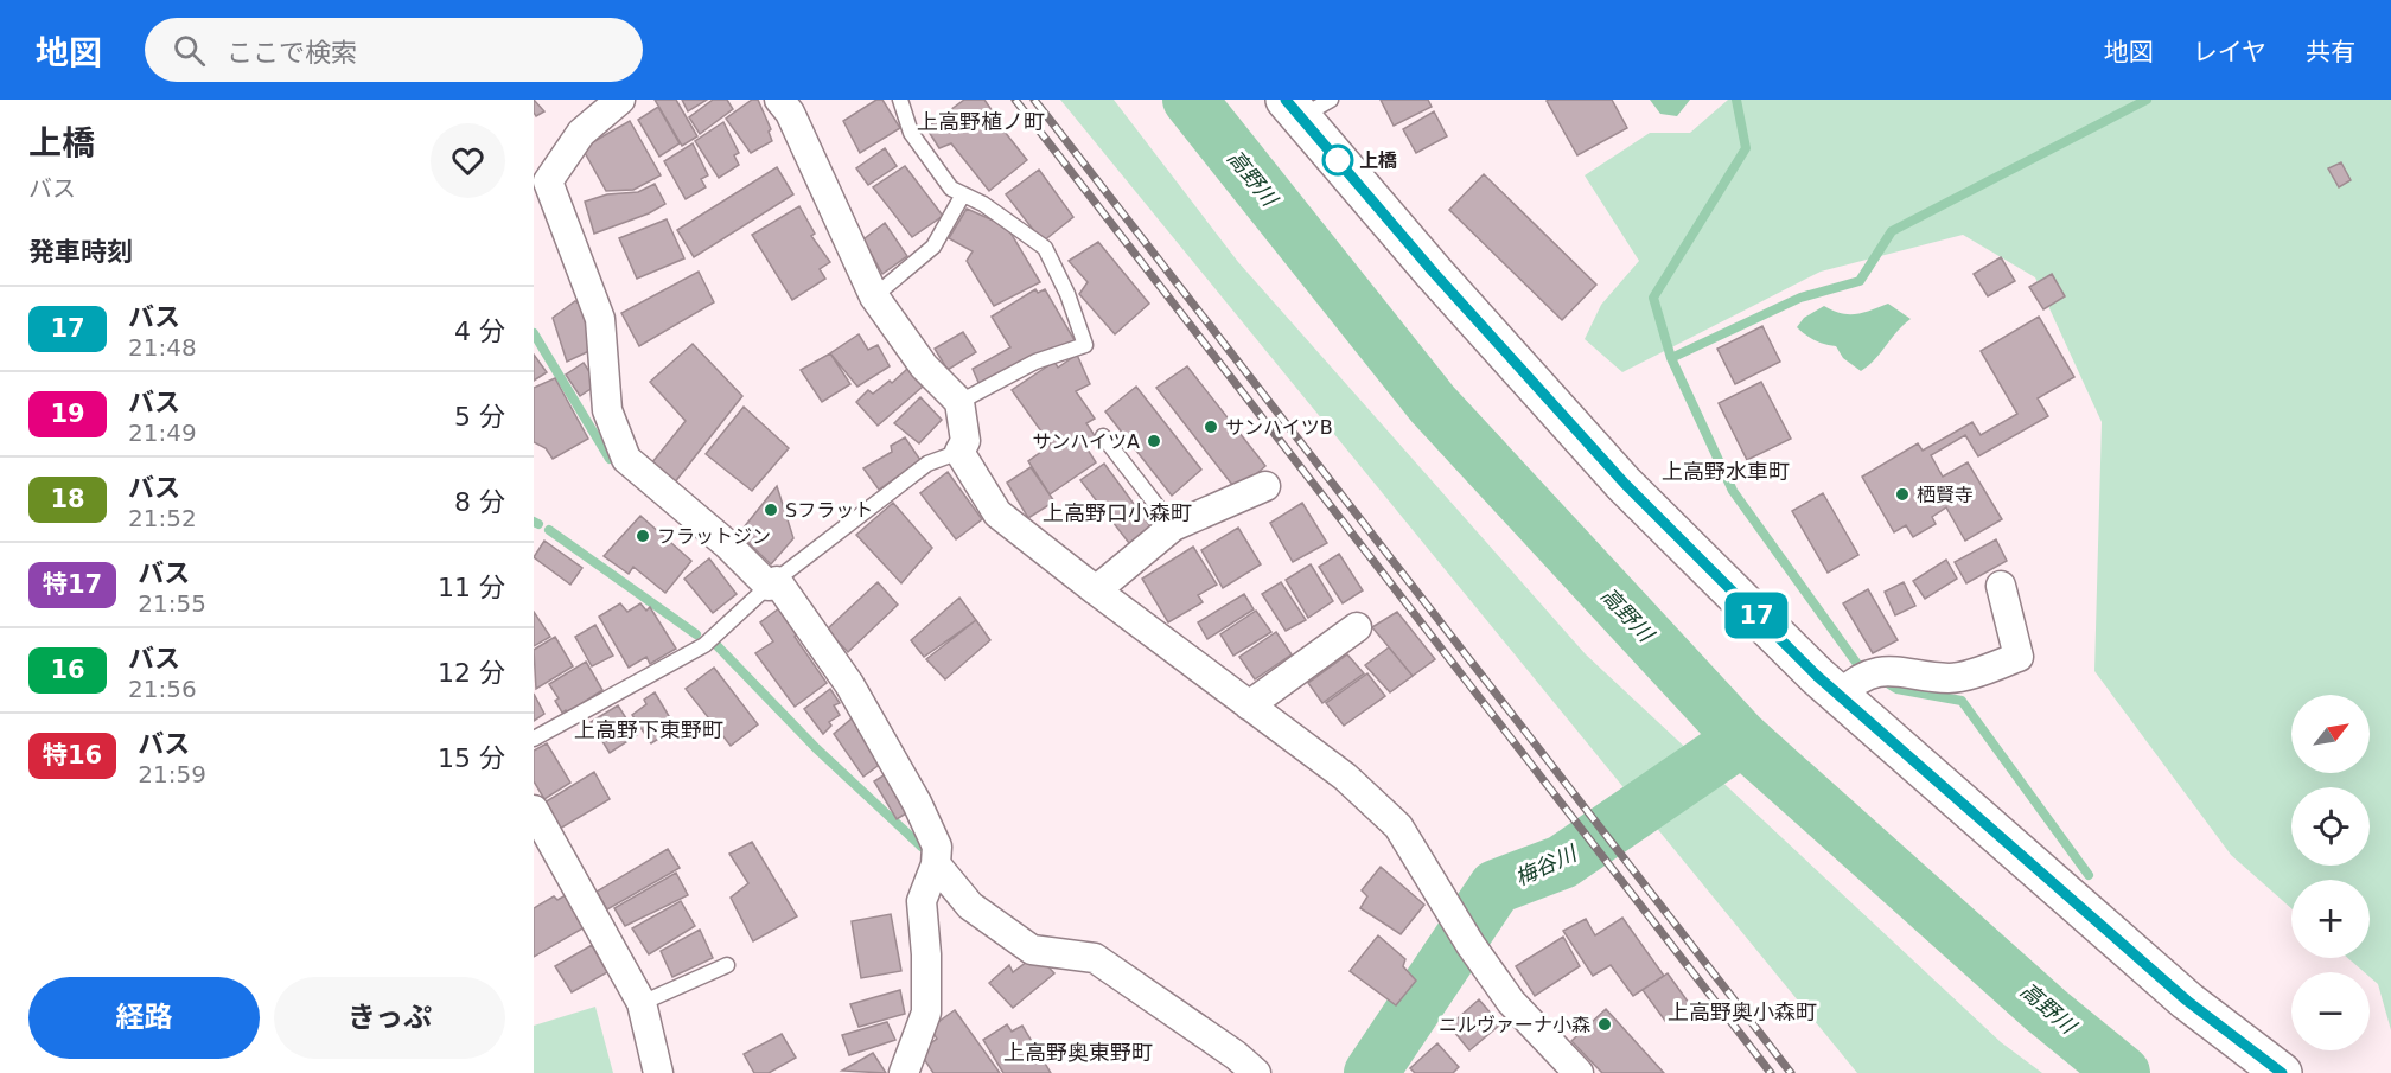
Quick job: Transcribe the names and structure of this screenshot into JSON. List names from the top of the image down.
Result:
{
  "districts": [
    "上高野植ノ町",
    "上高野水車町",
    "上高野口小森町",
    "上高野下東野町",
    "上高野奥小森町",
    "上高野奥東野町"
  ],
  "water": ["高野川", "梅谷川"],
  "places": [
    "上橋",
    "サンハイツB",
    "サンハイツA",
    "栖賢寺",
    "Sフラット",
    "フラットジン",
    "ニルヴァーナ小森"
  ],
  "lines": ["bus line 17"],
  "north": "top right",
  "page": {
    "header": "地図",
    "search": "ここで検索",
    "nav": ["地図", "レイヤ", "共有"],
    "heading": [
      ["上橋", "バス"],
      "発車時刻"
    ],
    "on_map": "17",
    "list": [
      {
        "mark": "17",
        "name": "バス",
        "note": "21:48",
        "value": "4 分"
      },
      {
        "mark": "19",
        "name": "バス",
        "note": "21:49",
        "value": "5 分"
      },
      {
        "mark": "18",
        "name": "バス",
        "note": "21:52",
        "value": "8 分"
      },
      {
        "mark": "特17",
        "name": "バス",
        "note": "21:55",
        "value": "11 分"
      },
      {
        "mark": "16",
        "name": "バス",
        "note": "21:56",
        "value": "12 分"
      },
      {
        "mark": "特16",
        "name": "バス",
        "note": "21:59",
        "value": "15 分"
      }
    ],
    "map_buttons": ["+", "−"],
    "buttons": ["経路", "きっぷ"]
  }
}
